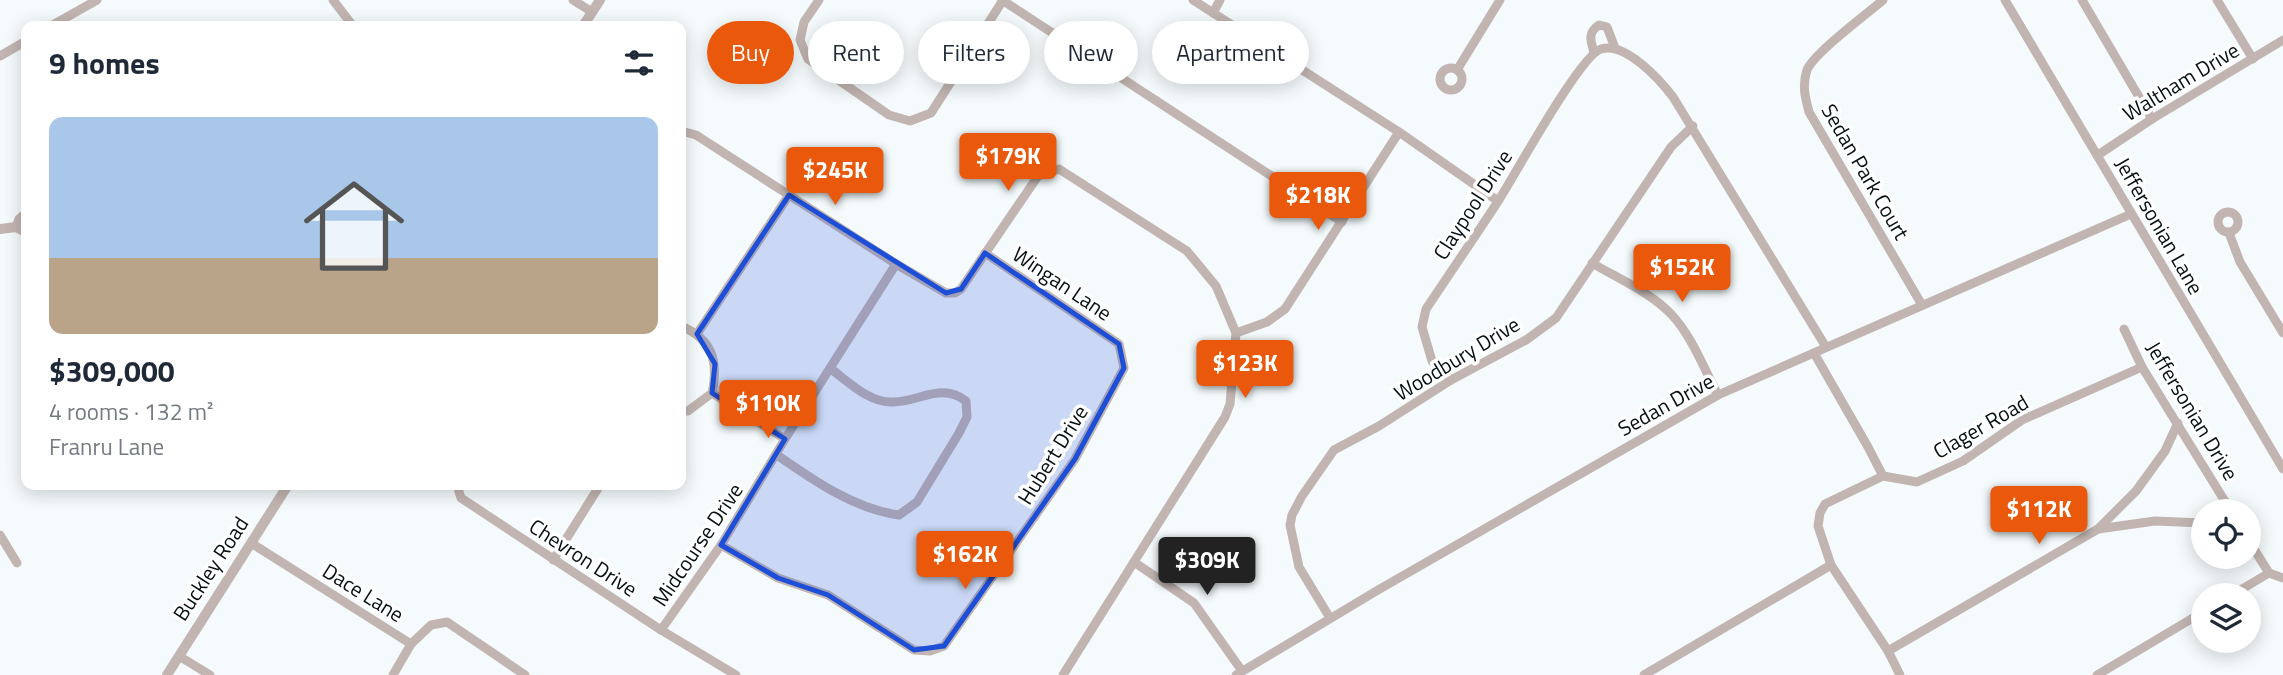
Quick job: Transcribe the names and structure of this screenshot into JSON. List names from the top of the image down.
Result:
{
  "streets": {
    "street": [
      "Waltham Drive",
      "Sedan Park Court",
      "Claypool Drive",
      "Jeffersonian Lane",
      "Wingan Lane",
      "Woodbury Drive",
      "Sedan Drive",
      "Jeffersonian Drive",
      "Clager Road",
      "Hubert Drive",
      "Midcourse Drive",
      "Chevron Drive",
      "Buckley Road",
      "Dace Lane"
    ]
  },
  "crossings": [
    ["Waltham Drive", "Jeffersonian Lane"],
    ["Sedan Park Court", "Sedan Drive"],
    ["Claypool Drive", "Woodbury Drive"],
    ["Claypool Drive", "Sedan Drive"],
    ["Jeffersonian Lane", "Sedan Drive"],
    ["Wingan Lane", "Hubert Drive"],
    ["Woodbury Drive", "Sedan Drive"],
    ["Jeffersonian Drive", "Clager Road"],
    ["Hubert Drive", "Midcourse Drive"],
    ["Midcourse Drive", "Chevron Drive"],
    ["Buckley Road", "Dace Lane"]
  ],
  "page": {
    "chip": [
      "Buy",
      "Rent",
      "Filters",
      "New",
      "Apartment"
    ],
    "heading": "9 homes",
    "list": [
      {
        "name": "$309,000",
        "note": "4 rooms · 132 m² · Franru Lane"
      }
    ],
    "price": [
      "$179K",
      "$245K",
      "$218K",
      "$152K",
      "$123K",
      "$110K",
      "$112K",
      "$162K",
      "$309K"
    ]
  }
}
